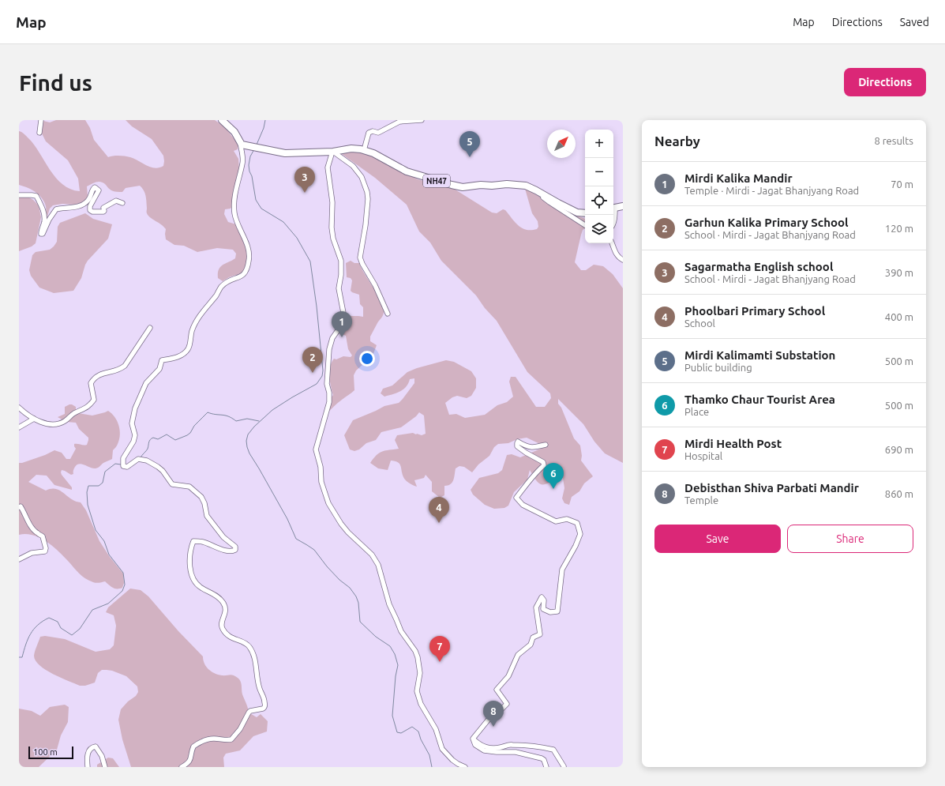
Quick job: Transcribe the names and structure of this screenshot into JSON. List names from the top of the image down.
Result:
{
  "streets": {
    "highway": ["NH47"]
  },
  "scale_bar": "100 m",
  "north": "top right",
  "page": {
    "header": "Map",
    "nav": ["Map", "Directions", "Saved"],
    "buttons": [
      "Directions",
      ["Save", "Share"]
    ],
    "title": "Find us",
    "heading": ["Nearby", "8 results"],
    "map_buttons": ["+", "−"],
    "pins": [
      "5",
      "3",
      "1",
      "2",
      "6",
      "4",
      "7",
      "8"
    ],
    "list": [
      {
        "mark": "1",
        "name": "Mirdi Kalika Mandir",
        "note": "Temple · Mirdi - Jagat Bhanjyang Road",
        "value": "70 m"
      },
      {
        "mark": "2",
        "name": "Garhun Kalika Primary School",
        "note": "School · Mirdi - Jagat Bhanjyang Road",
        "value": "120 m"
      },
      {
        "mark": "3",
        "name": "Sagarmatha English school",
        "note": "School · Mirdi - Jagat Bhanjyang Road",
        "value": "390 m"
      },
      {
        "mark": "4",
        "name": "Phoolbari Primary School",
        "note": "School",
        "value": "400 m"
      },
      {
        "mark": "5",
        "name": "Mirdi Kalimamti Substation",
        "note": "Public building",
        "value": "500 m"
      },
      {
        "mark": "6",
        "name": "Thamko Chaur Tourist Area",
        "note": "Place",
        "value": "500 m"
      },
      {
        "mark": "7",
        "name": "Mirdi Health Post",
        "note": "Hospital",
        "value": "690 m"
      },
      {
        "mark": "8",
        "name": "Debisthan Shiva Parbati Mandir",
        "note": "Temple",
        "value": "860 m"
      }
    ],
    "scale": "100 m"
  }
}
